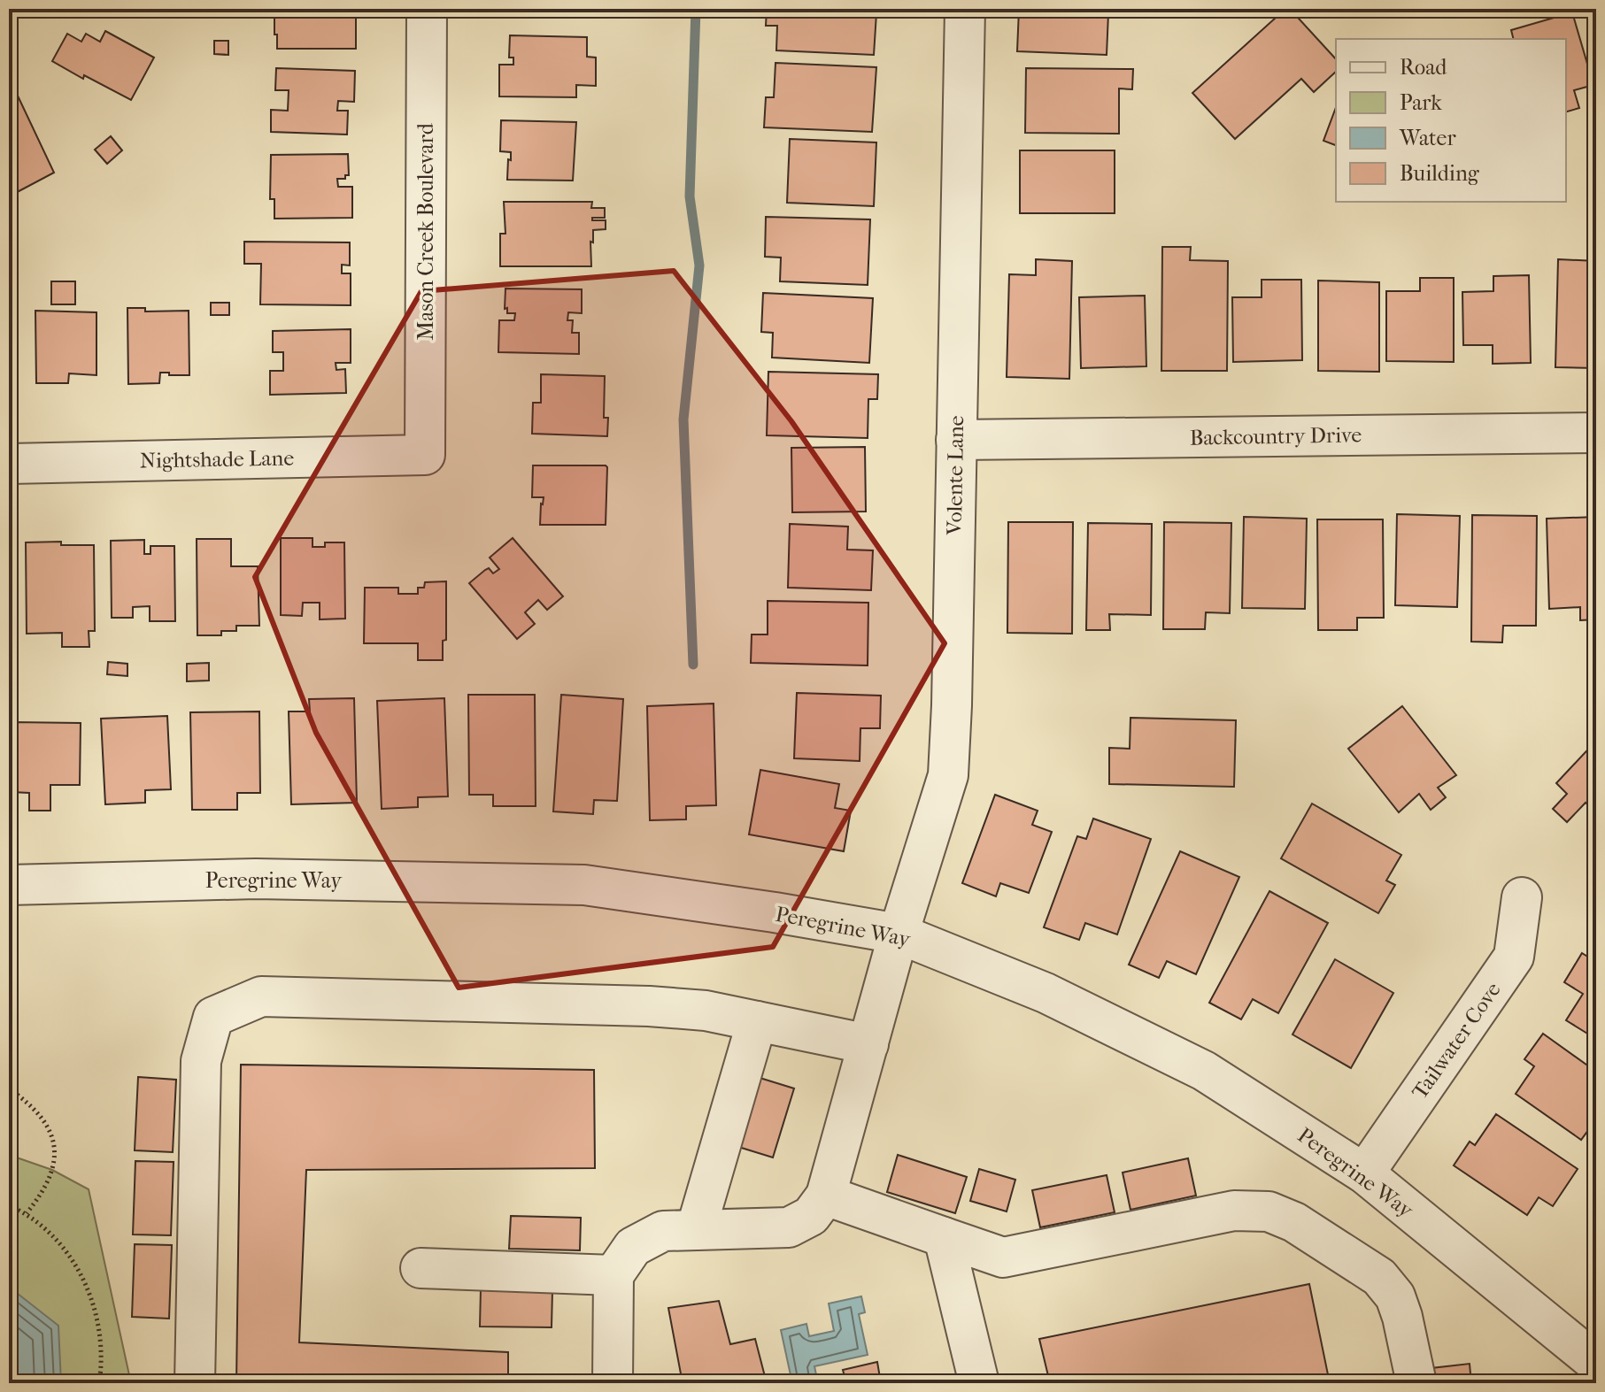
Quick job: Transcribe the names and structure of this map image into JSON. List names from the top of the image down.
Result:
{
  "streets": {
    "street": [
      "Mason Creek Boulevard",
      "Backcountry Drive",
      "Nightshade Lane",
      "Volente Lane",
      "Peregrine Way",
      "Tailwater Cove"
    ]
  },
  "crossings": [
    ["Mason Creek Boulevard", "Nightshade Lane"],
    ["Backcountry Drive", "Volente Lane"],
    ["Volente Lane", "Peregrine Way"],
    ["Peregrine Way", "Tailwater Cove"]
  ],
  "legend": [
    "Road",
    "Park",
    "Water",
    "Building"
  ]
}
